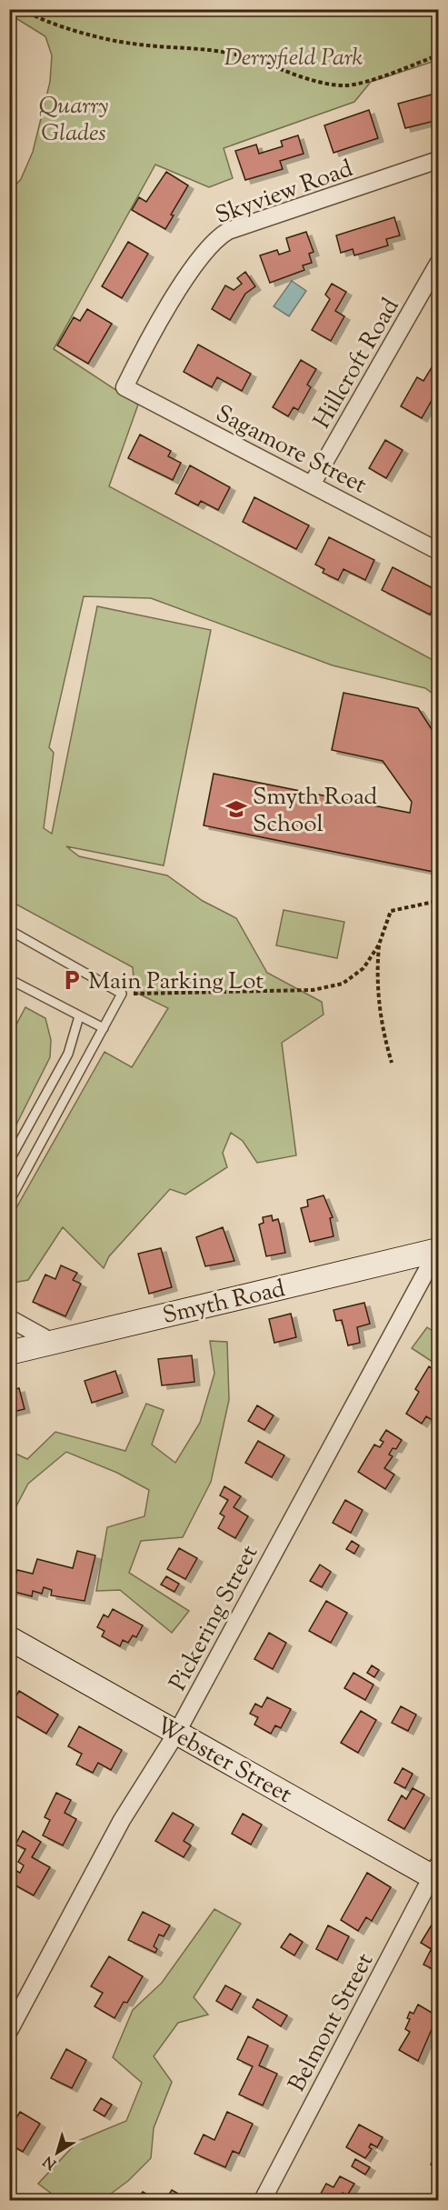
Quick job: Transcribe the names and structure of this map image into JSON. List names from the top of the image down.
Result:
{
  "streets": {
    "street": [
      "Skyview Road",
      "Hillcroft Road",
      "Sagamore Street",
      "Smyth Road",
      "Pickering Street",
      "Webster Street",
      "Belmont Street"
    ]
  },
  "crossings": [
    ["Skyview Road", "Sagamore Street"],
    ["Hillcroft Road", "Sagamore Street"],
    ["Smyth Road", "Pickering Street"],
    ["Pickering Street", "Webster Street"],
    ["Webster Street", "Belmont Street"]
  ],
  "parks": ["Derryfield Park", "Quarry Glades"],
  "places": {
    "school or university": ["Smyth Road School"],
    "parking": ["Main Parking Lot"]
  },
  "north": "bottom left"
}
